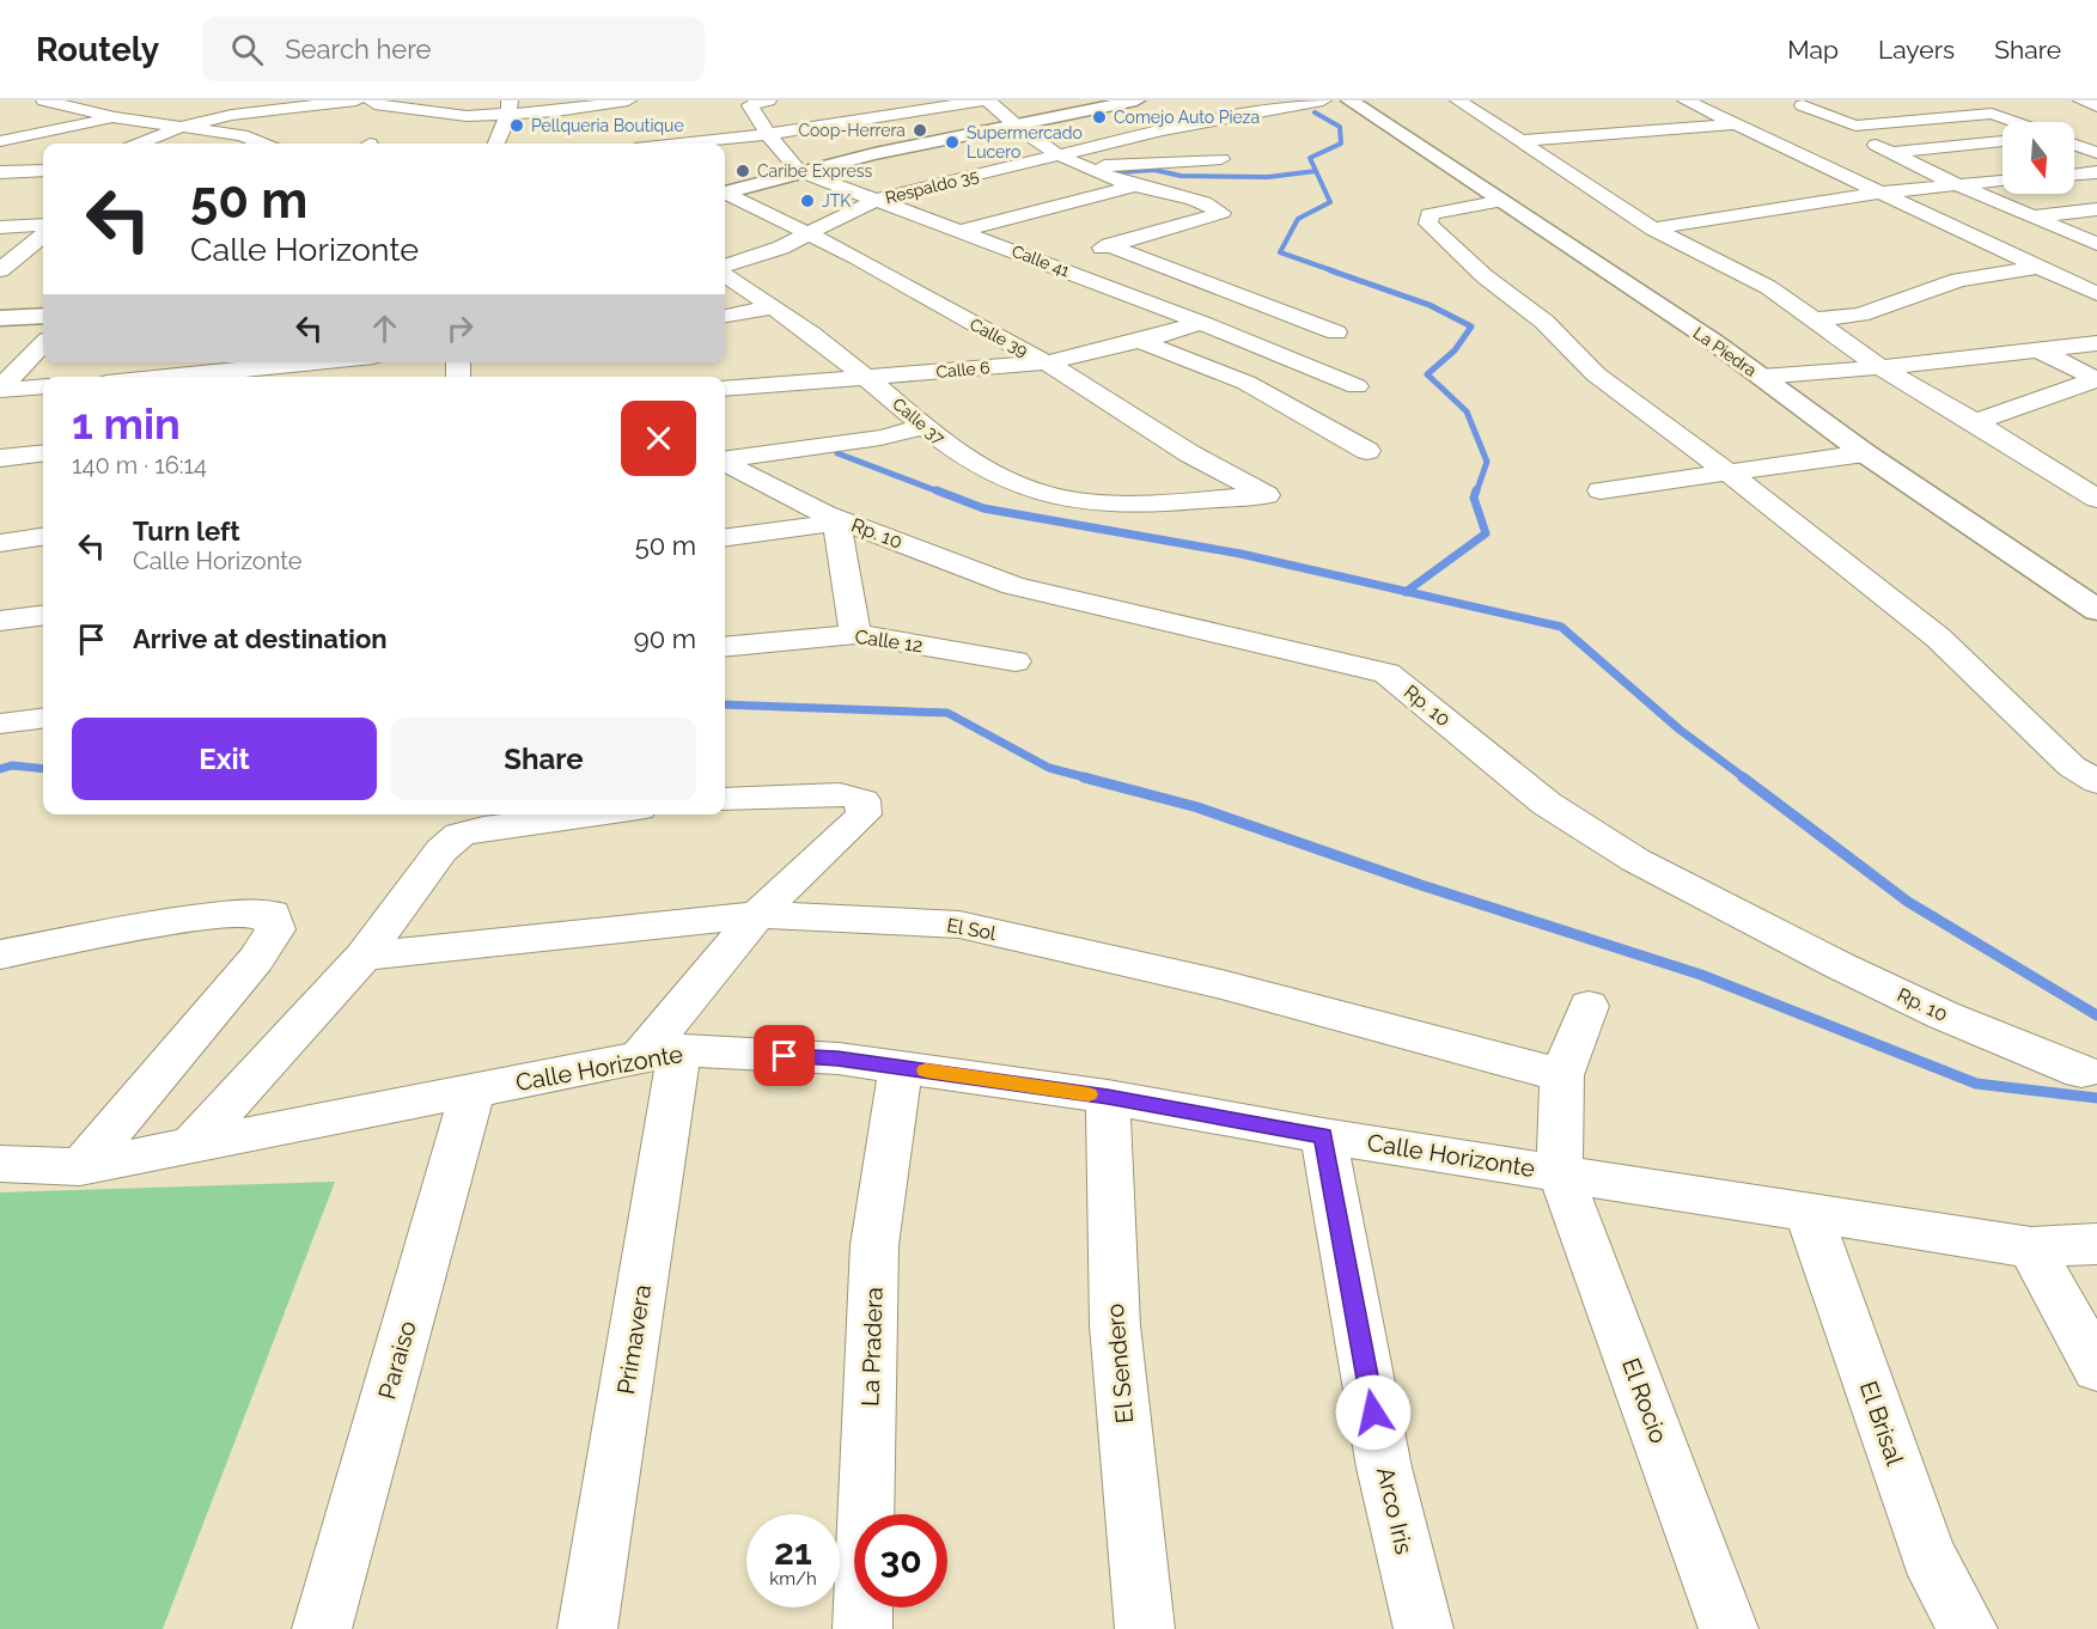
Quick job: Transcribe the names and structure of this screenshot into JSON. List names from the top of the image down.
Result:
{
  "streets": {
    "street": [
      "Respaldo 35",
      "Calle 41",
      "Calle 39",
      "La Piedra",
      "Calle 6",
      "Calle 37",
      "Rp. 10",
      "Calle 12",
      "El Sol",
      "Calle Horizonte",
      "Primavera",
      "La Pradera",
      "Paraiso",
      "El Sendero",
      "El Rocio",
      "El Brisal",
      "Arco Iris"
    ]
  },
  "crossings": [
    ["Respaldo 35", "Calle 41"],
    ["Respaldo 35", "Calle 39"],
    ["Calle 41", "Calle 6"],
    ["Calle 39", "Calle 6"],
    ["Calle 39", "Calle 37"],
    ["Calle 6", "Calle 37"],
    ["Calle Horizonte", "Primavera"],
    ["Calle Horizonte", "La Pradera"],
    ["Calle Horizonte", "Paraiso"],
    ["Calle Horizonte", "El Sendero"],
    ["Calle Horizonte", "El Rocio"],
    ["Calle Horizonte", "El Brisal"],
    ["Calle Horizonte", "Arco Iris"]
  ],
  "places": [
    "Comejo Auto Pieza",
    "Pellqueria Boutique",
    "Coop-Herrera",
    "Supermercado Lucero",
    "Caribe Express",
    "JTK"
  ],
  "north": "bottom",
  "page": {
    "header": "Routely",
    "search": "Search here",
    "nav": ["Map", "Layers", "Share"],
    "turn": ["50 m", "Calle Horizonte"],
    "heading": ["1 min", "140 m · 16:14"],
    "list": [
      {
        "name": "Turn left",
        "note": "Calle Horizonte",
        "value": "50 m"
      },
      {
        "name": "Arrive at destination",
        "value": "90 m"
      }
    ],
    "buttons": ["Exit", "Share"],
    "speed": "21 km/h",
    "limit": "30"
  }
}
